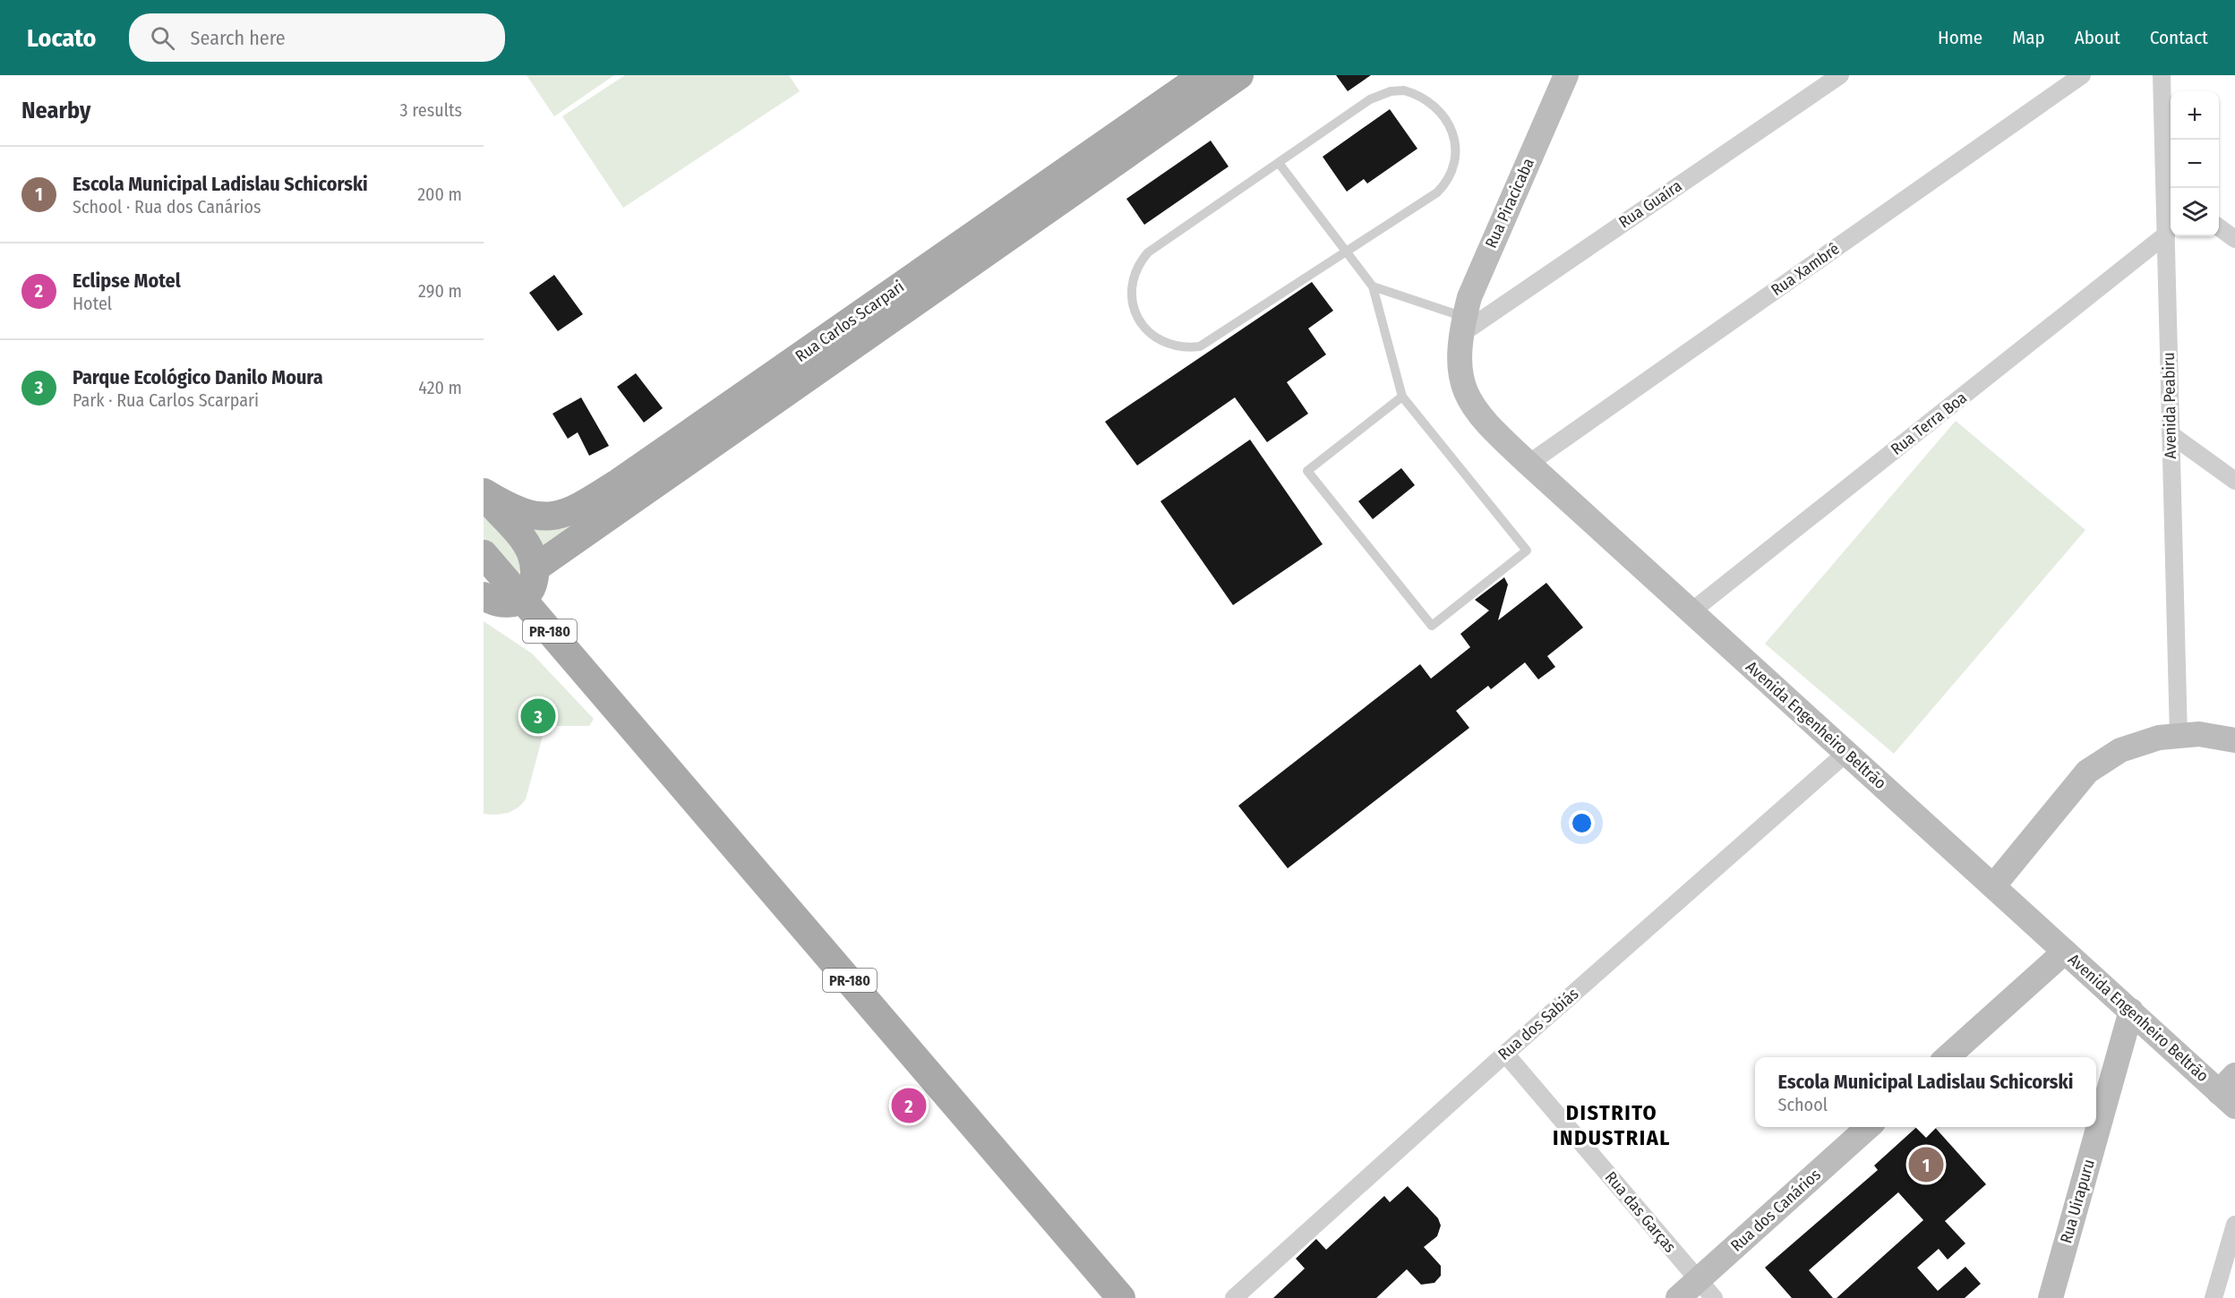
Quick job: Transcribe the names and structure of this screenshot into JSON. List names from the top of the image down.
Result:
{
  "streets": {
    "main road": ["Rua Carlos Scarpari", "PR-180"],
    "street": [
      "Rua Piracicaba",
      "Rua Guaíra",
      "Rua Xambrê",
      "Avenida Peabiru",
      "Rua Terra Boa",
      "Avenida Engenheiro Beltrão",
      "Rua dos Sabiás",
      "Rua Uirapuru",
      "Rua dos Canários",
      "Rua das Garças"
    ]
  },
  "crossings": [
    ["Rua Piracicaba", "Rua Guaíra"],
    ["Rua Piracicaba", "Avenida Engenheiro Beltrão"],
    ["Rua Guaíra", "Avenida Engenheiro Beltrão"],
    ["Rua Xambrê", "Avenida Engenheiro Beltrão"],
    ["Rua Carlos Scarpari", "PR-180"],
    ["Avenida Peabiru", "Rua Terra Boa"],
    ["Rua Terra Boa", "Avenida Engenheiro Beltrão"],
    ["Avenida Engenheiro Beltrão", "Rua dos Sabiás"],
    ["Avenida Engenheiro Beltrão", "Rua Uirapuru"],
    ["Rua dos Sabiás", "Rua das Garças"],
    ["Rua dos Canários", "Rua das Garças"]
  ],
  "districts": ["DISTRITO INDUSTRIAL"],
  "page": {
    "header": "Locato",
    "search": "Search here",
    "nav": [
      "Home",
      "Map",
      "About",
      "Contact"
    ],
    "heading": ["Nearby", "3 results"],
    "map_buttons": ["+", "−"],
    "list": [
      {
        "mark": "1",
        "name": "Escola Municipal Ladislau Schicorski",
        "note": "School · Rua dos Canários",
        "value": "200 m"
      },
      {
        "mark": "2",
        "name": "Eclipse Motel",
        "note": "Hotel",
        "value": "290 m"
      },
      {
        "mark": "3",
        "name": "Parque Ecológico Danilo Moura",
        "note": "Park · Rua Carlos Scarpari",
        "value": "420 m"
      }
    ],
    "pins": ["3", "2", "1"],
    "popup": ["Escola Municipal Ladislau Schicorski", "School"]
  }
}
